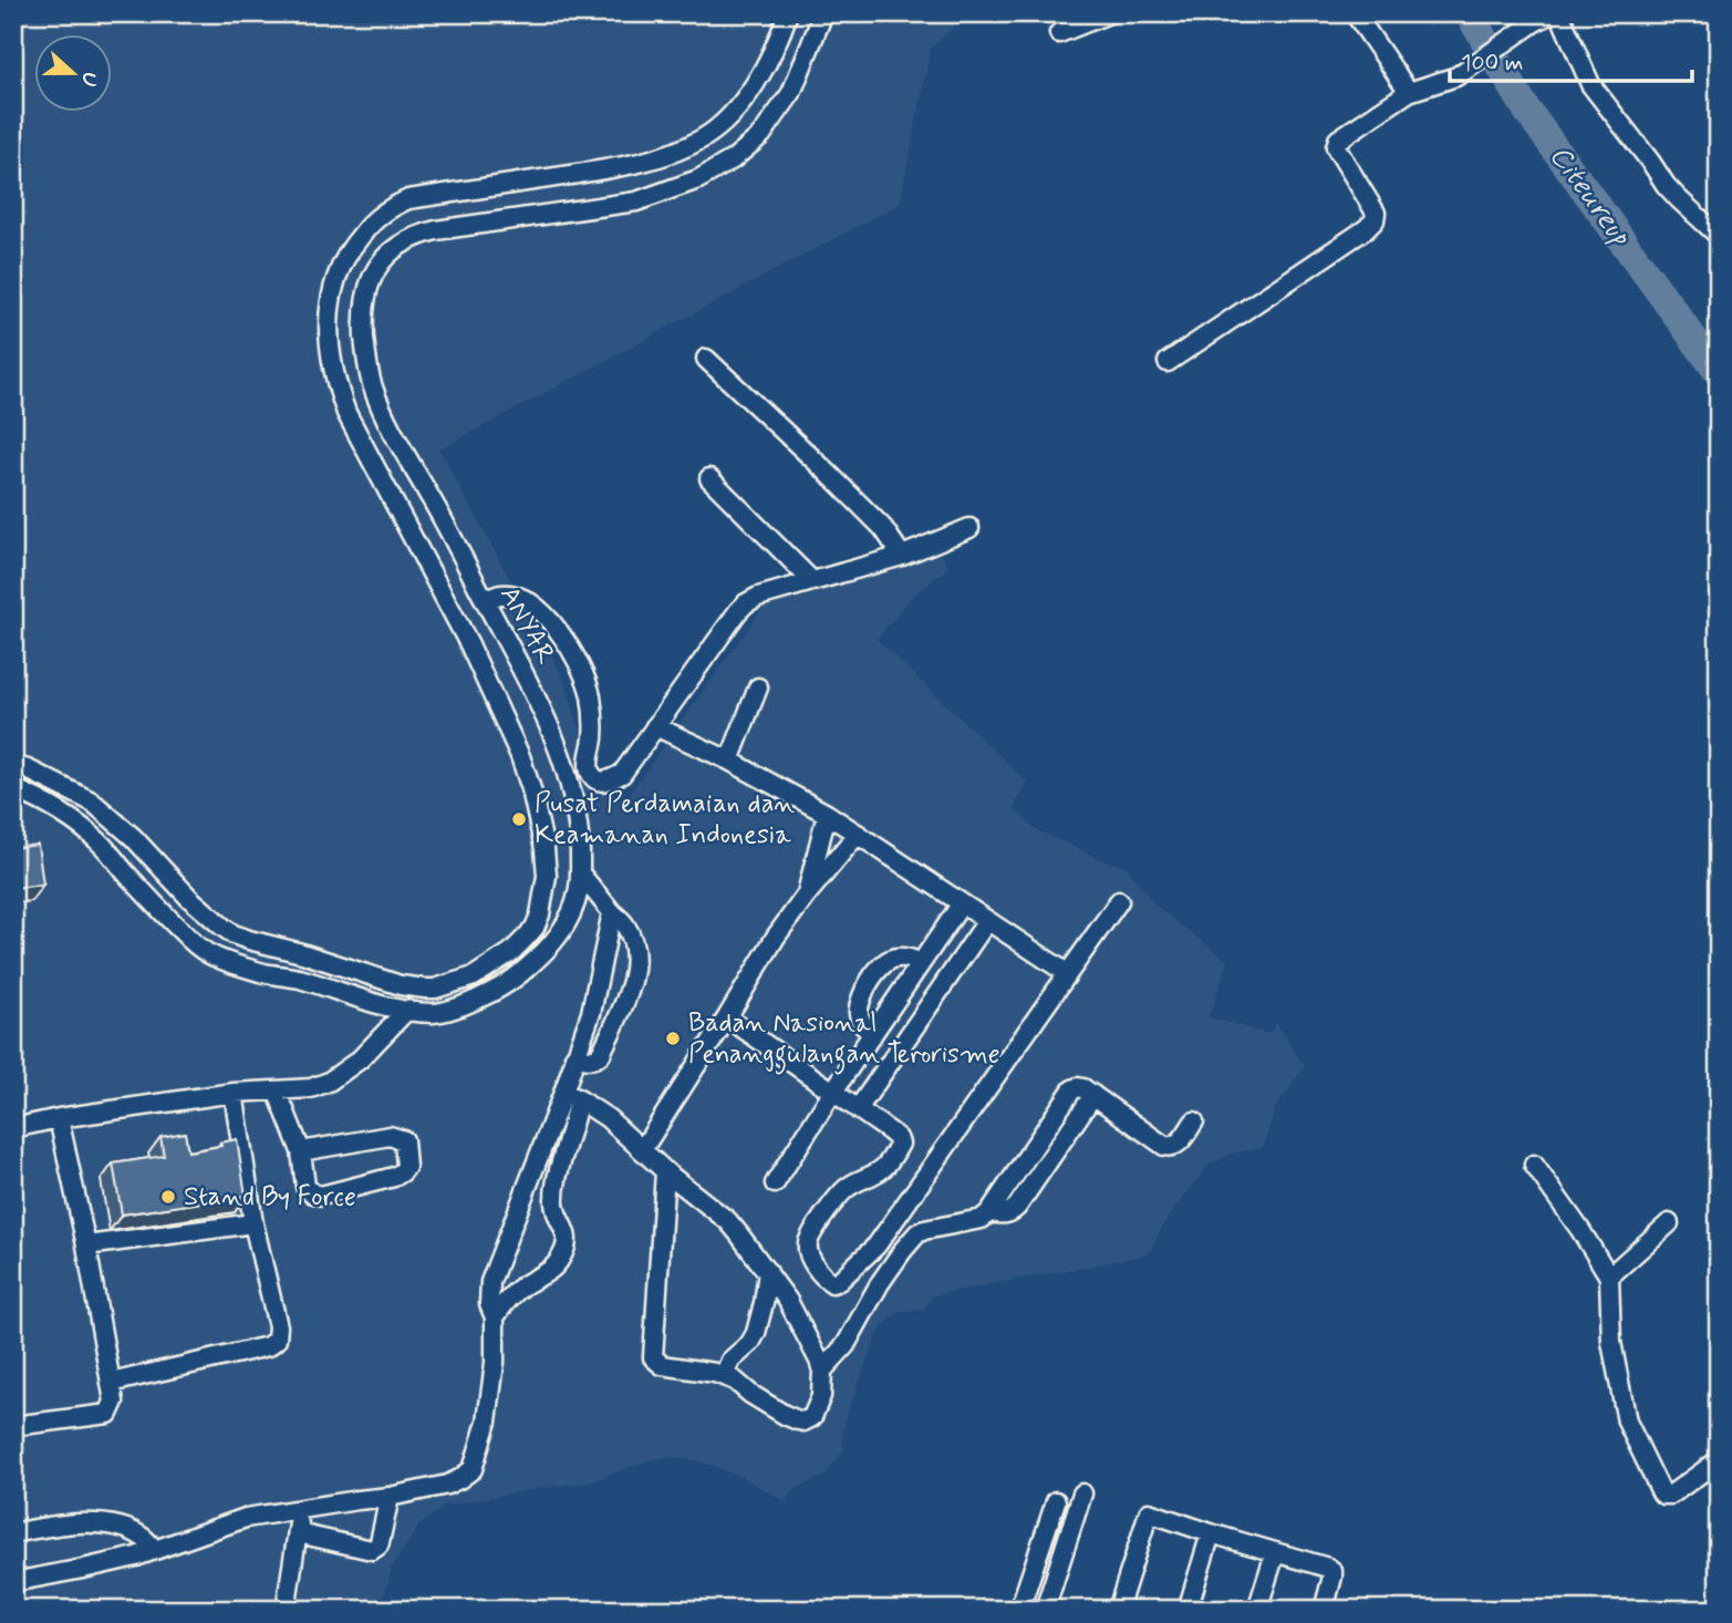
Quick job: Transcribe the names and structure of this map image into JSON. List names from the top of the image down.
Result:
{
  "streets": {
    "street": ["ANYAR"]
  },
  "water": ["Citeureup"],
  "places": ["Pusat Perdamaian dan Keamanan Indonesia", "Badan Nasional Penanggulangan Terorisme", "Stand By Force"],
  "scale_bar": "100 m",
  "north": "right"
}
